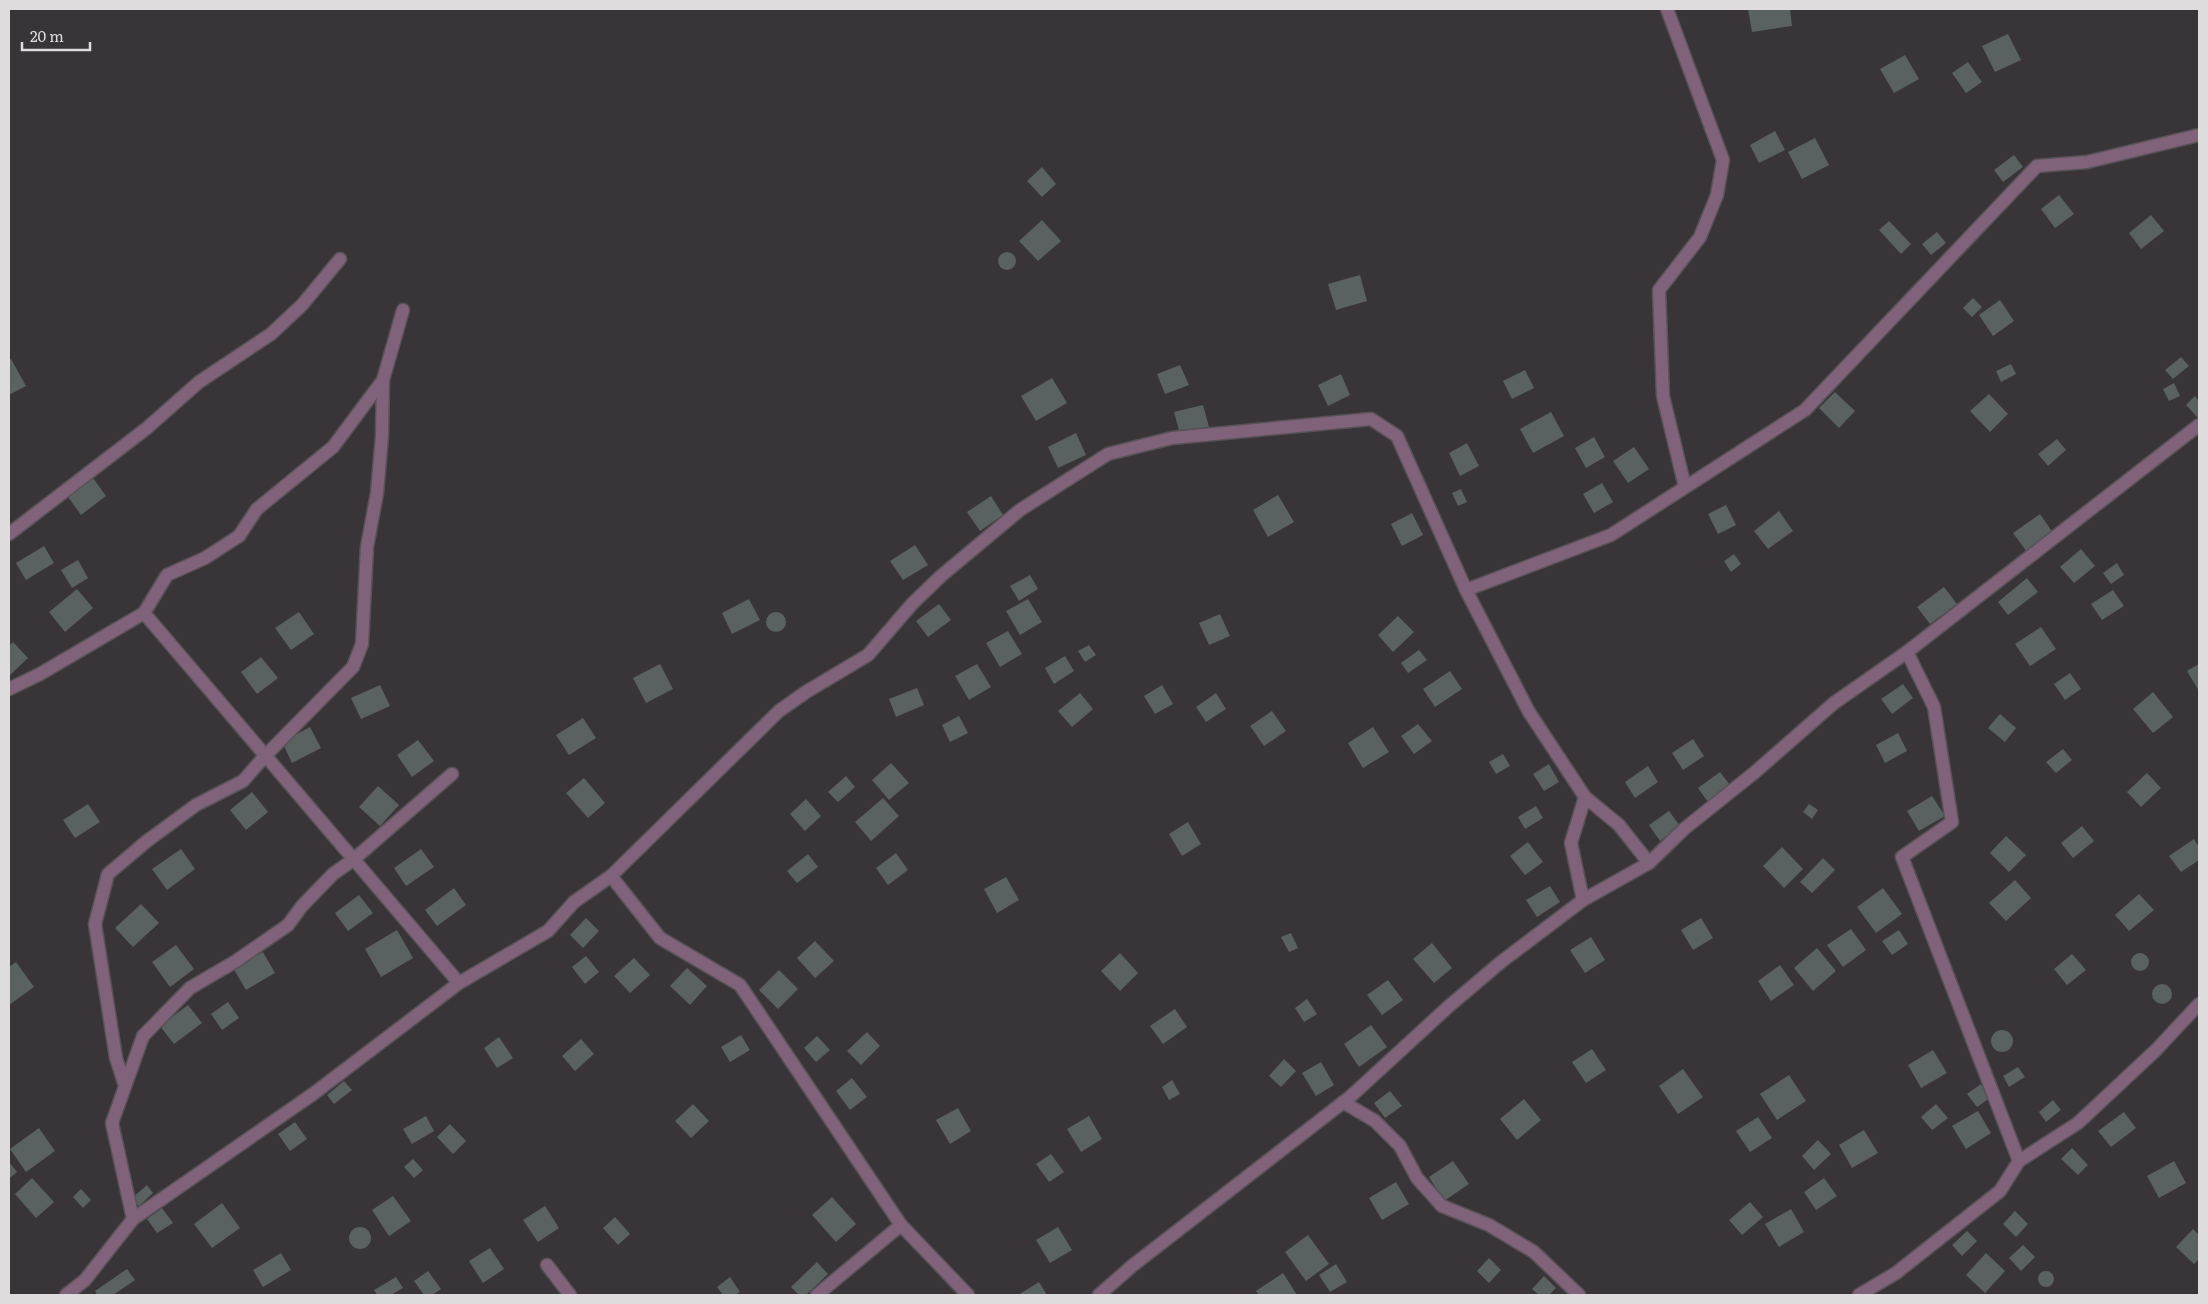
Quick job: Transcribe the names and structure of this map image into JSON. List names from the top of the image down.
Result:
{
  "scale_bar": "20 m"
}
